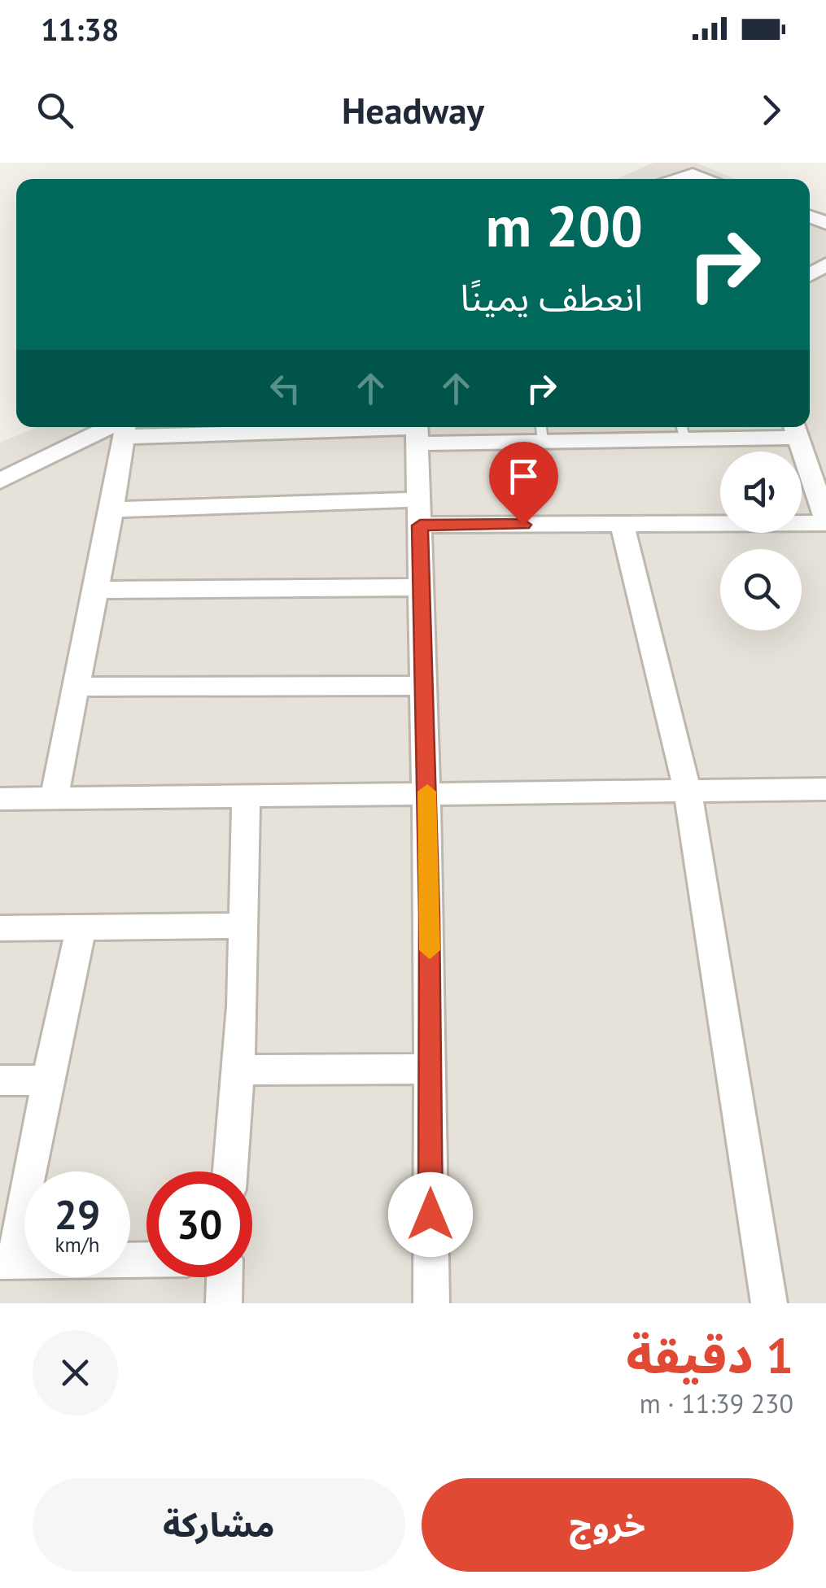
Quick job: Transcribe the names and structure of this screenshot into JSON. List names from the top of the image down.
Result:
{
  "page": {
    "status": "11:38",
    "header": "Headway",
    "turn": ["200 m", "انعطف يمينًا"],
    "speed": "29 km/h",
    "limit": "30",
    "heading": ["1 دقيقة", "230 m · 11:39"],
    "buttons": ["خروج", "مشاركة"]
  }
}
